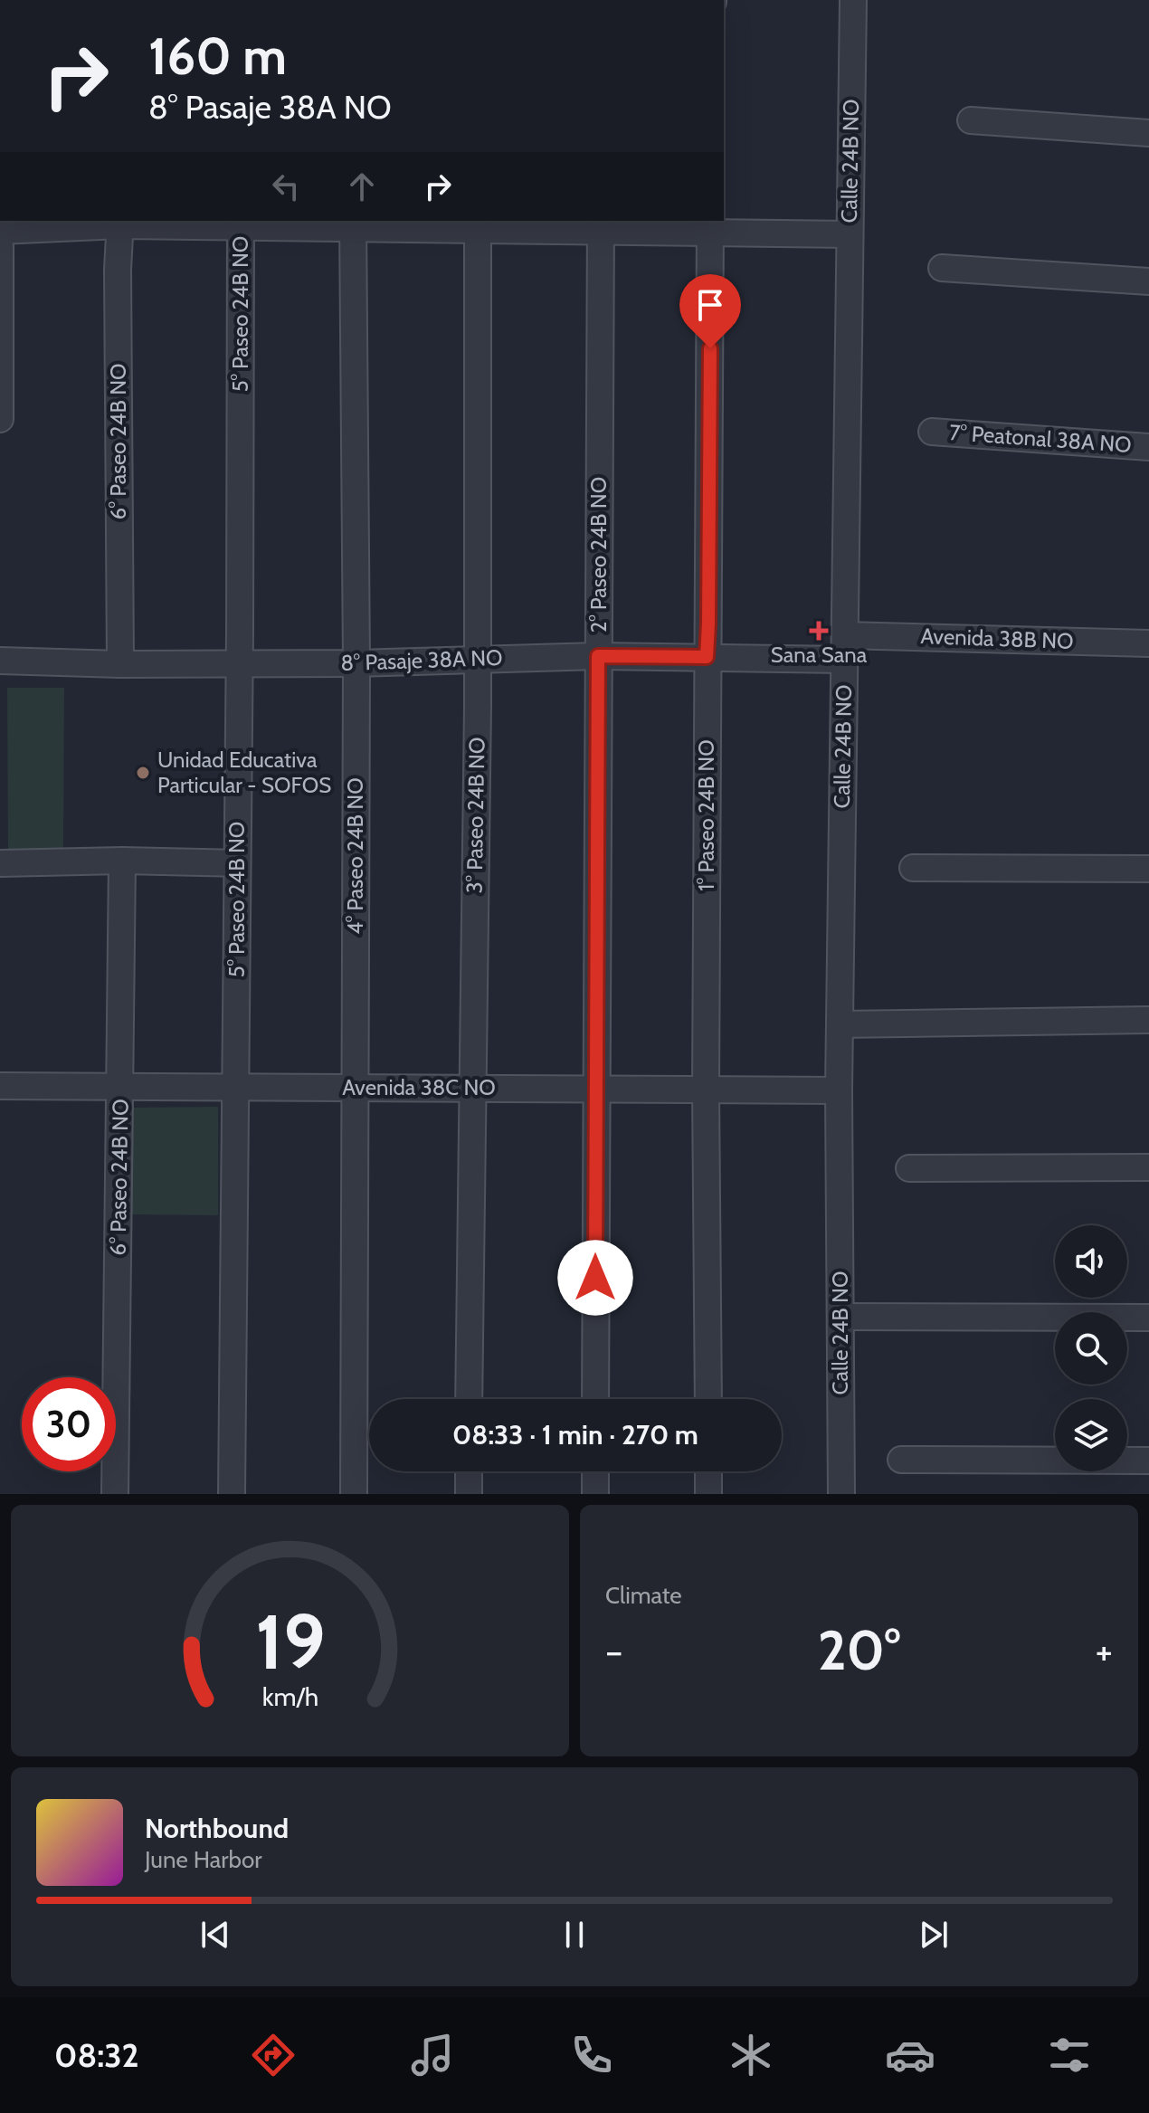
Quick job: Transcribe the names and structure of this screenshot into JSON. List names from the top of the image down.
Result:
{
  "streets": {
    "street": [
      "Calle 24B NO",
      "5° Paseo 24B NO",
      "7° Peatonal 38A NO",
      "6° Paseo 24B NO",
      "2° Paseo 24B NO",
      "Avenida 38B NO",
      "8° Pasaje 38A NO",
      "3° Paseo 24B NO",
      "1° Paseo 24B NO",
      "4° Paseo 24B NO",
      "Avenida 38C NO"
    ]
  },
  "crossings": [
    ["Calle 24B NO", "Avenida 38B NO"],
    ["Calle 24B NO", "8° Pasaje 38A NO"],
    ["Calle 24B NO", "Avenida 38C NO"],
    ["5° Paseo 24B NO", "8° Pasaje 38A NO"],
    ["5° Paseo 24B NO", "Avenida 38C NO"],
    ["6° Paseo 24B NO", "8° Pasaje 38A NO"],
    ["6° Paseo 24B NO", "Avenida 38C NO"],
    ["2° Paseo 24B NO", "8° Pasaje 38A NO"],
    ["2° Paseo 24B NO", "Avenida 38C NO"],
    ["Avenida 38B NO", "8° Pasaje 38A NO"],
    ["8° Pasaje 38A NO", "3° Paseo 24B NO"],
    ["8° Pasaje 38A NO", "1° Paseo 24B NO"],
    ["8° Pasaje 38A NO", "4° Paseo 24B NO"],
    ["3° Paseo 24B NO", "Avenida 38C NO"],
    ["1° Paseo 24B NO", "Avenida 38C NO"],
    ["4° Paseo 24B NO", "Avenida 38C NO"]
  ],
  "places": {
    "health": ["Sana Sana"],
    "other": ["Unidad Educativa Particular - SOFOS"]
  },
  "page": {
    "turn": ["160 m", "8° Pasaje 38A NO"],
    "limit": "30",
    "trip": "08:33 · 1 min · 270 m",
    "tile": "Climate",
    "heat": ["−", "20°", "+"],
    "song": ["Northbound", "June Harbor"],
    "tabs": "08:32",
    "gauge": ["19", "km/h"]
  }
}
